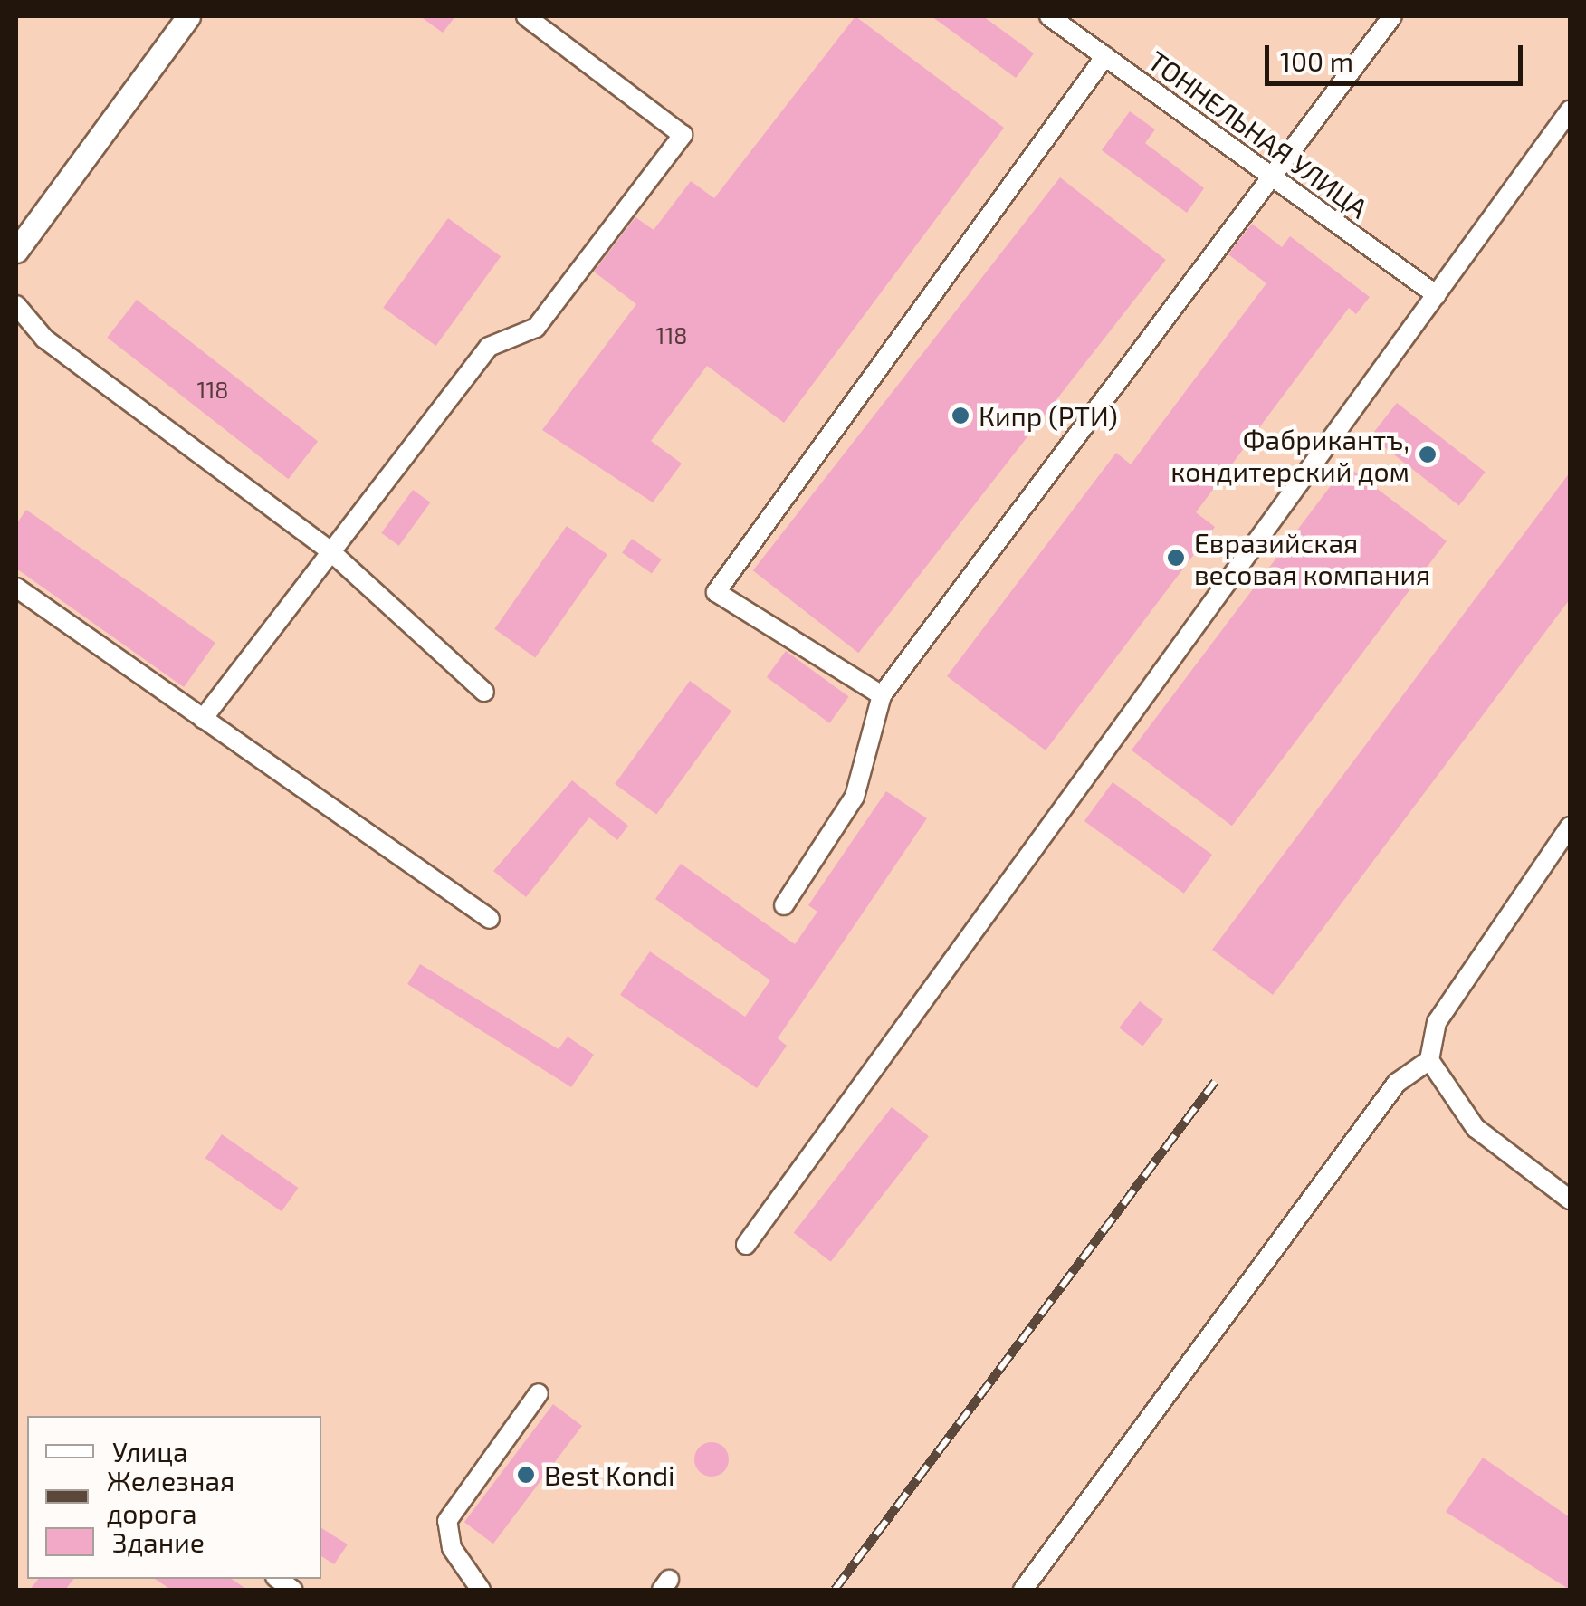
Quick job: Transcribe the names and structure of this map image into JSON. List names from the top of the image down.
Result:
{
  "streets": {
    "street": ["ТОННЕЛЬНАЯ УЛИЦА"]
  },
  "places": [
    "Кипр (РТИ)",
    "Фабрикантъ, кондитерский дом",
    "Евразийская весовая компания",
    "Best Kondi"
  ],
  "house_numbers": ["118", "118"],
  "legend": ["Улица", "Железная дорога", "Здание"],
  "scale_bar": "100 m"
}
